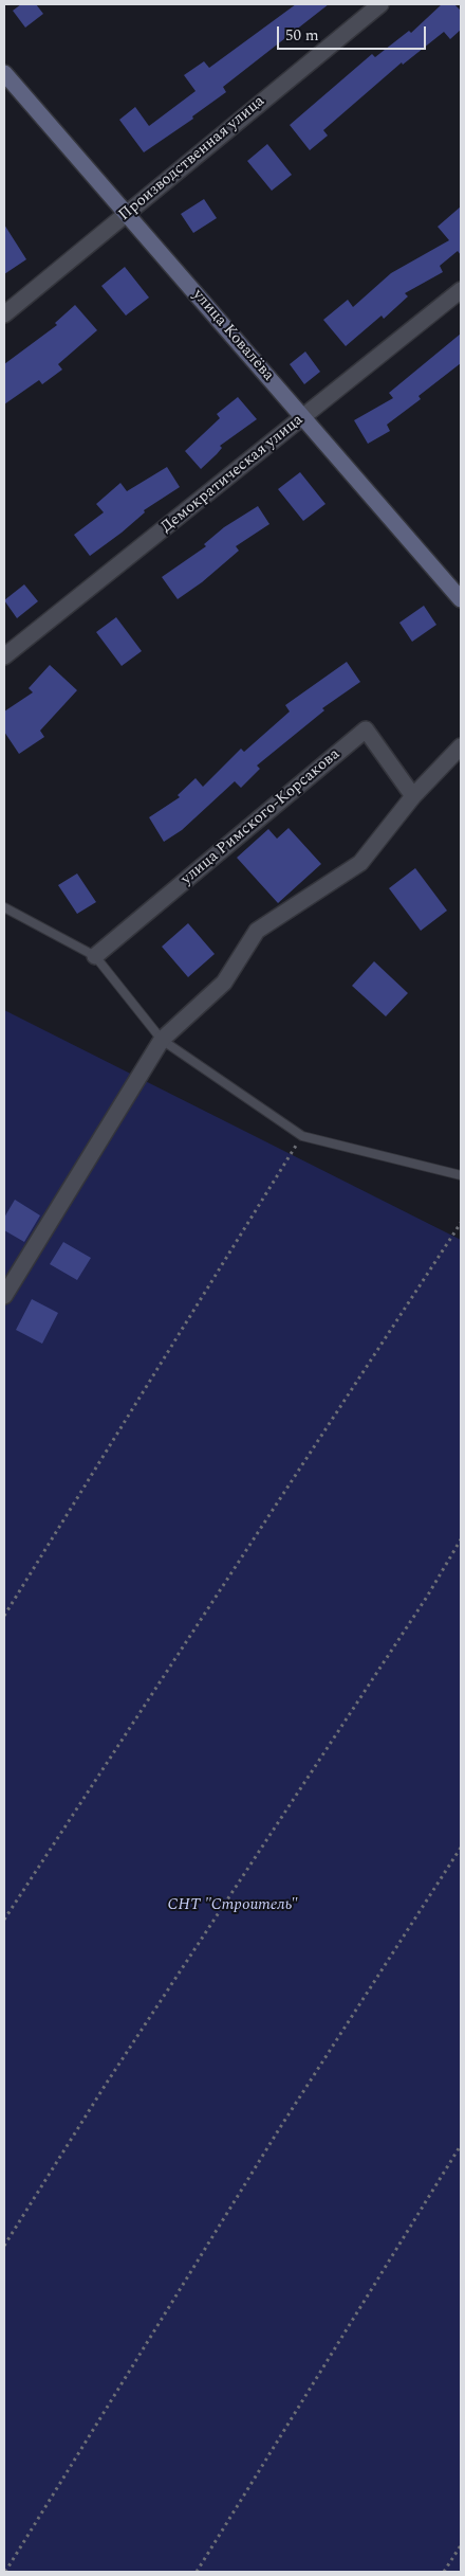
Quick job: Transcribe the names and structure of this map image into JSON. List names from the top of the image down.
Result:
{
  "streets": {
    "street": [
      "Производственная улица",
      "улица Ковалёва",
      "Демократическая улица",
      "улица Римского-Корсакова"
    ]
  },
  "crossings": [
    ["Производственная улица", "улица Ковалёва"],
    ["улица Ковалёва", "Демократическая улица"]
  ],
  "parks": ["СНТ \"Строитель\""],
  "scale_bar": "50 m"
}
